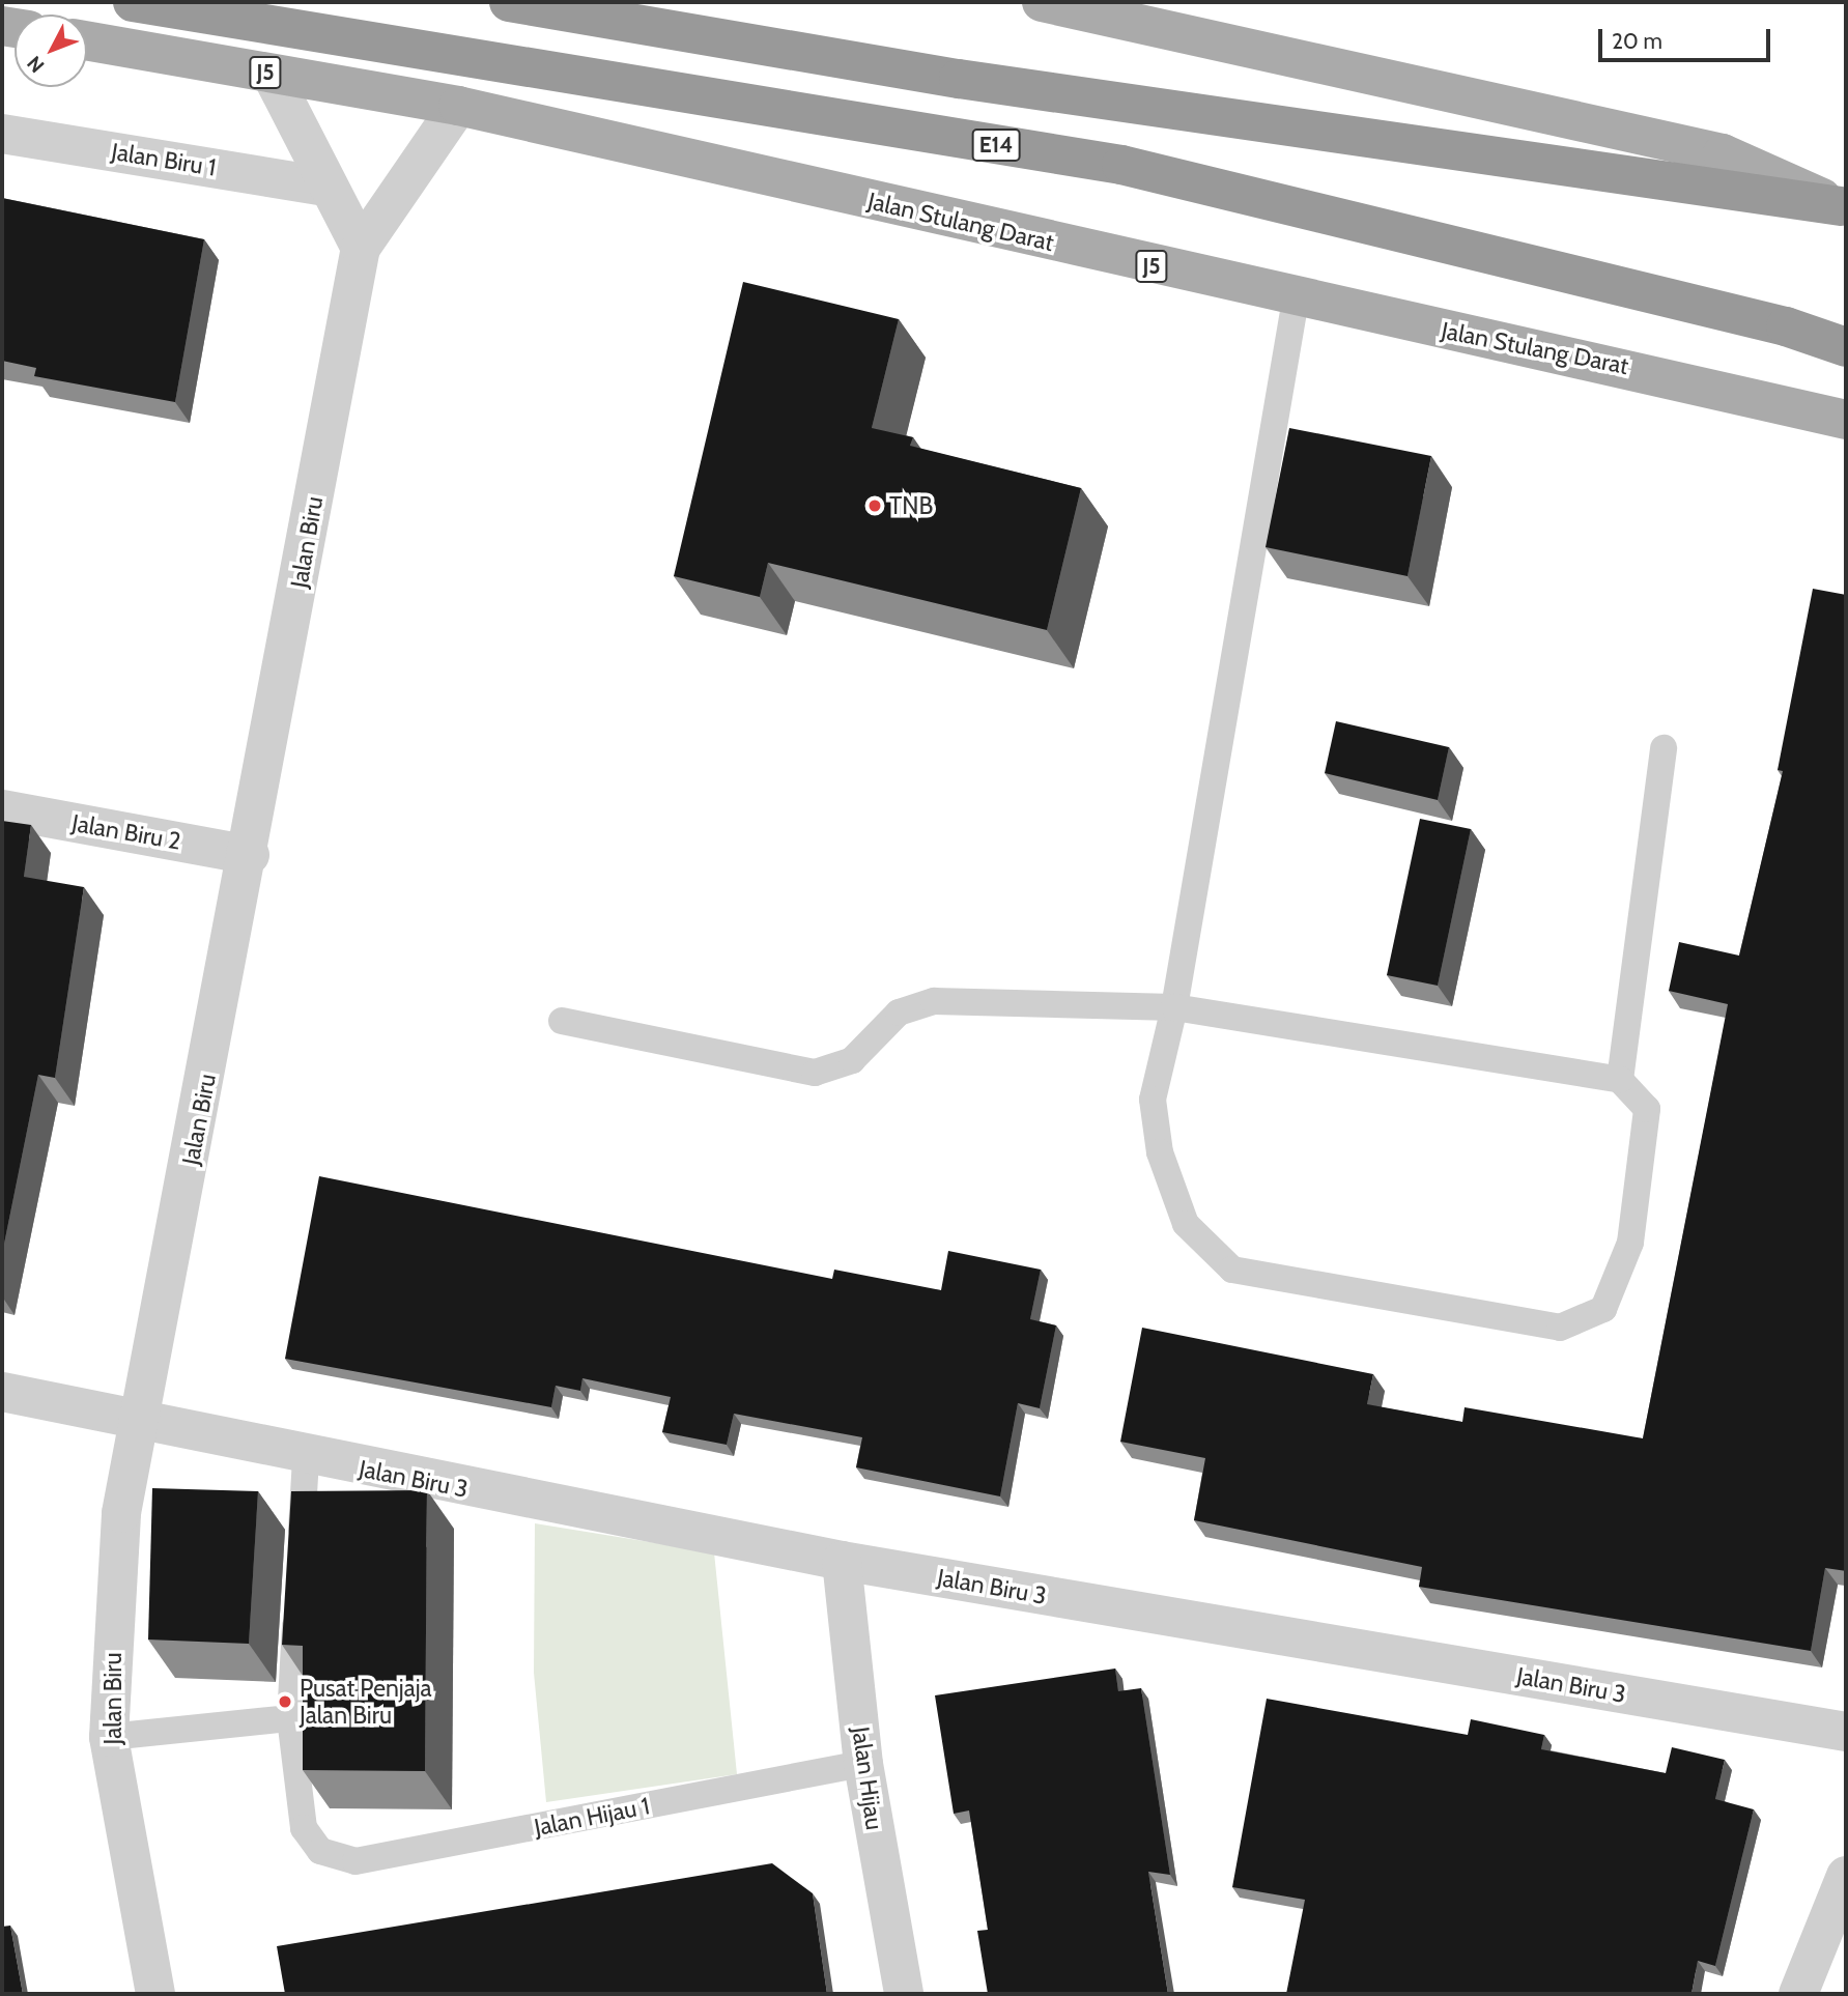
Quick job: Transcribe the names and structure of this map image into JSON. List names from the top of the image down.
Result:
{
  "streets": {
    "highway": ["E14"],
    "main road": ["J5", "Jalan Stulang Darat"],
    "street": [
      "Jalan Biru 1",
      "Jalan Biru",
      "Jalan Biru 2",
      "Jalan Biru 3",
      "Jalan Hijau"
    ],
    "lane": ["Jalan Hijau 1"]
  },
  "crossings": [
    ["Jalan Stulang Darat", "Jalan Biru"],
    ["Jalan Biru", "Jalan Biru 2"],
    ["Jalan Biru", "Jalan Biru 3"],
    ["Jalan Biru 3", "Jalan Hijau"],
    ["Jalan Hijau", "Jalan Hijau 1"]
  ],
  "places": ["TNB", "Pusat Penjaja Jalan Biru"],
  "scale_bar": "20 m",
  "north": "bottom left"
}
